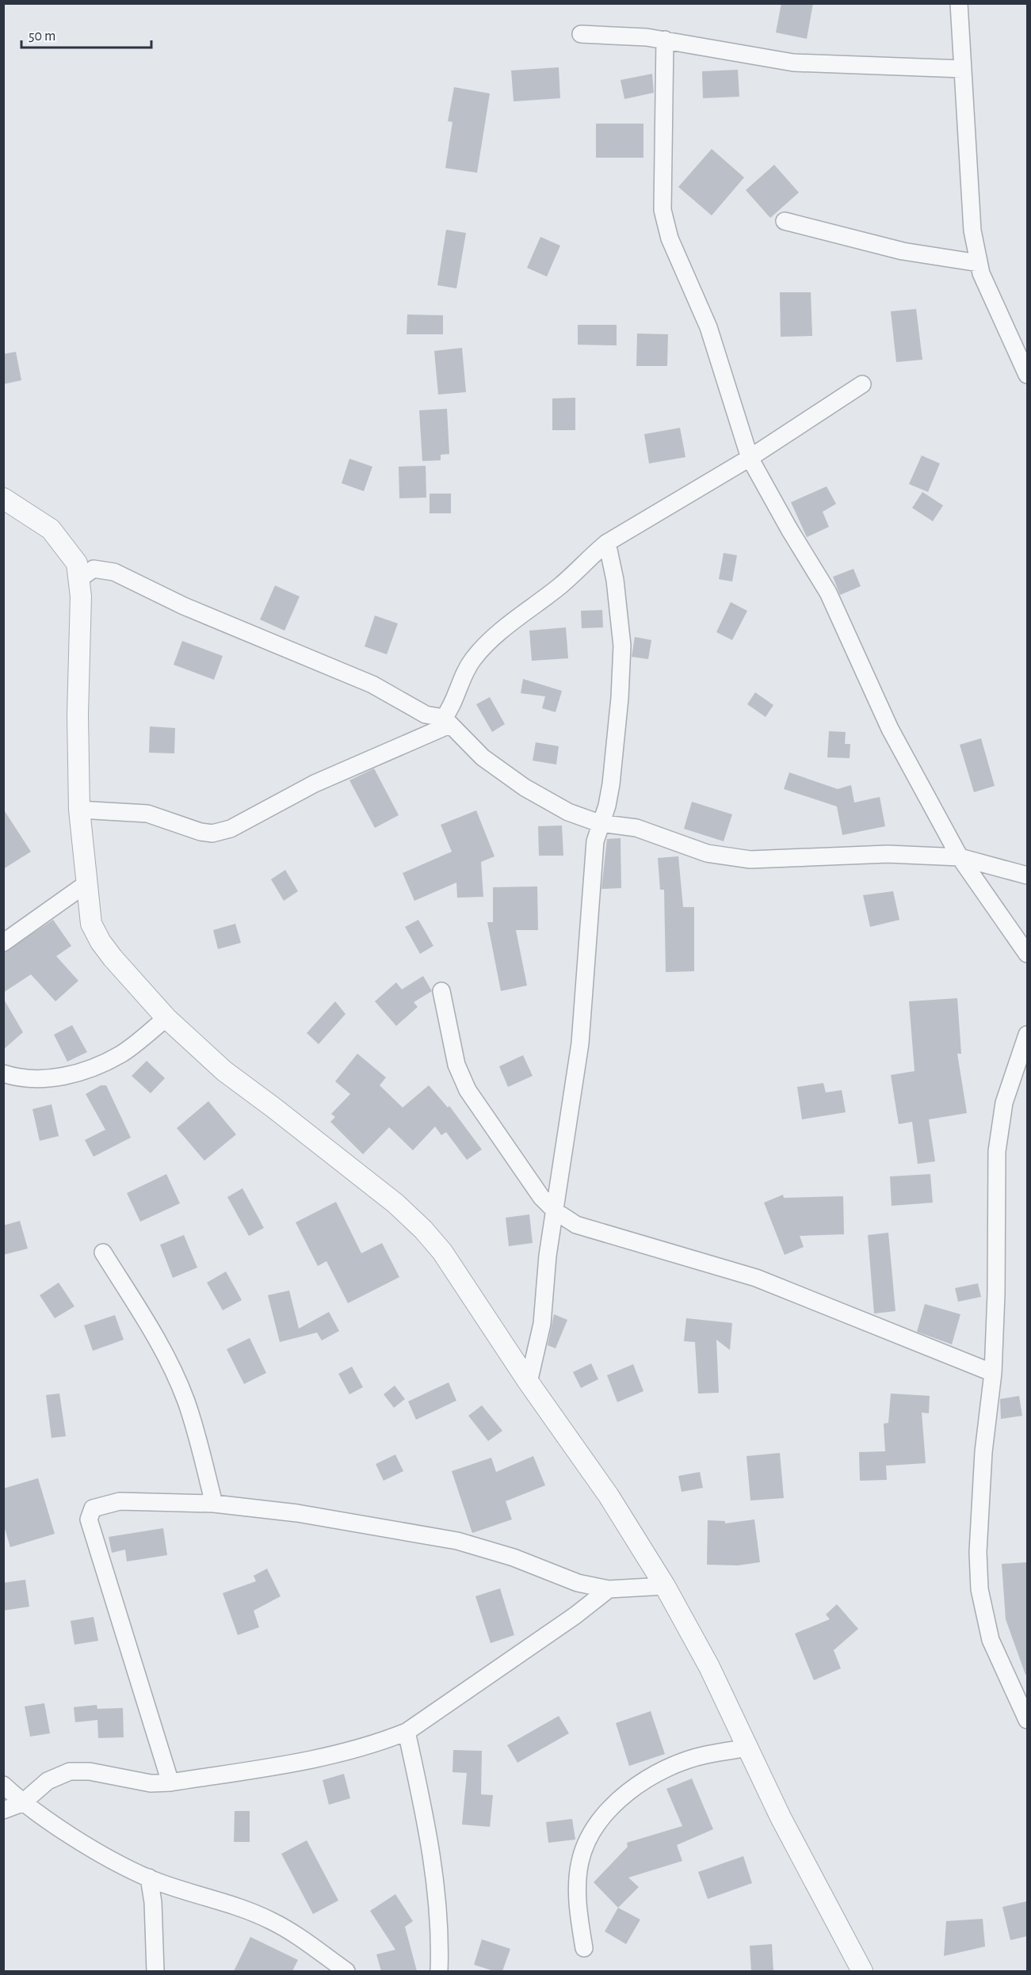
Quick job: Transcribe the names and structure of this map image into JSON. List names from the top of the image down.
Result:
{
  "scale_bar": "50 m"
}
